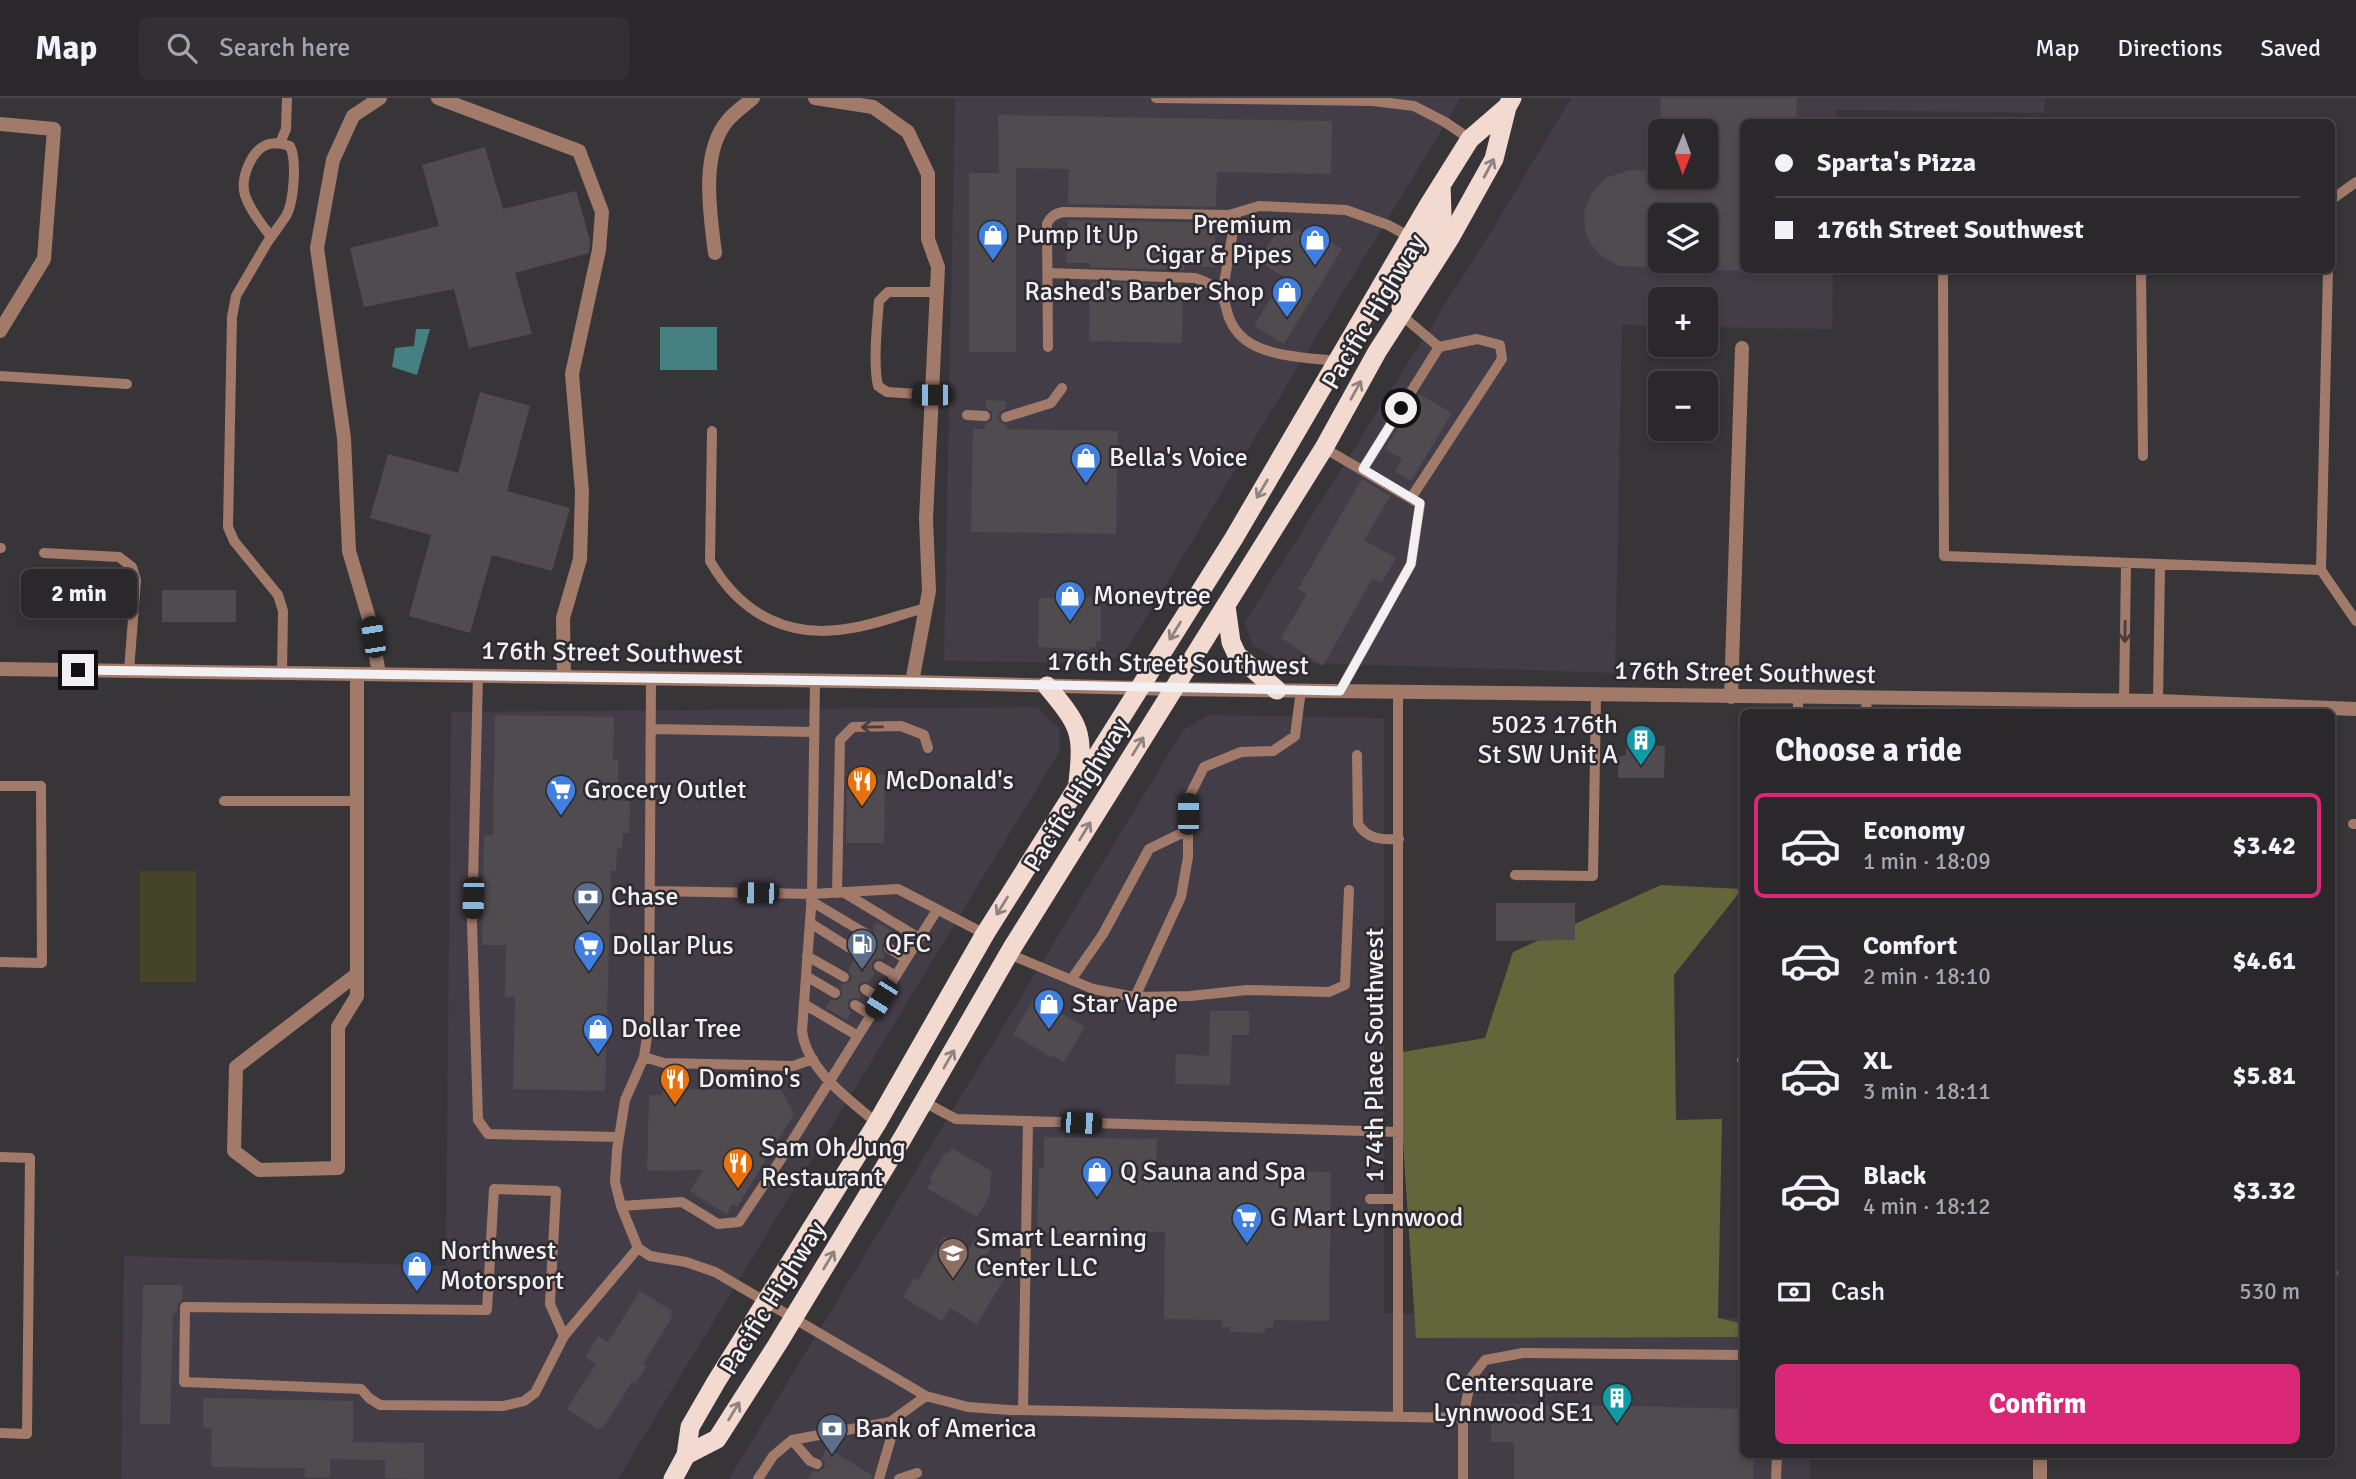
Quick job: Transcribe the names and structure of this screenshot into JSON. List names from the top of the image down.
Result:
{
  "streets": {
    "highway": ["Pacific Highway"],
    "street": ["176th Street Southwest"],
    "lane": ["174th Place Southwest"]
  },
  "crossings": [
    ["Pacific Highway", "176th Street Southwest"],
    ["176th Street Southwest", "174th Place Southwest"]
  ],
  "places": {
    "shop": [
      "Pump It Up",
      "Premium Cigar & Pipes",
      "Rashed's Barber Shop",
      "Bella's Voice",
      "Moneytree",
      "Star Vape",
      "Dollar Tree",
      "Q Sauna and Spa",
      "Northwest Motorsport"
    ],
    "building": ["5023 176th St SW Unit A", "Centersquare Lynnwood SE1"],
    "restaurant": ["McDonald's", "Domino's", "Sam Oh Jung Restaurant"],
    "supermarket": ["Grocery Outlet", "Dollar Plus", "G Mart Lynnwood"],
    "bank": ["Chase", "Bank of America"],
    "fuel station": ["QFC"],
    "school or university": ["Smart Learning Center LLC"]
  },
  "north": "bottom",
  "page": {
    "header": "Map",
    "search": "Search here",
    "nav": ["Map", "Directions", "Saved"],
    "map_buttons": ["+", "−"],
    "banner": ["Sparta's Pizza", "176th Street Southwest"],
    "bubble": "2 min",
    "heading": "Choose a ride",
    "list": [
      {
        "name": "Economy",
        "note": "1 min · 18:09",
        "value": "$3.42"
      },
      {
        "name": "Comfort",
        "note": "2 min · 18:10",
        "value": "$4.61"
      },
      {
        "name": "XL",
        "note": "3 min · 18:11",
        "value": "$5.81"
      },
      {
        "name": "Black",
        "note": "4 min · 18:12",
        "value": "$3.32"
      }
    ],
    "pay": ["Cash", "530 m"],
    "buttons": "Confirm"
  }
}
